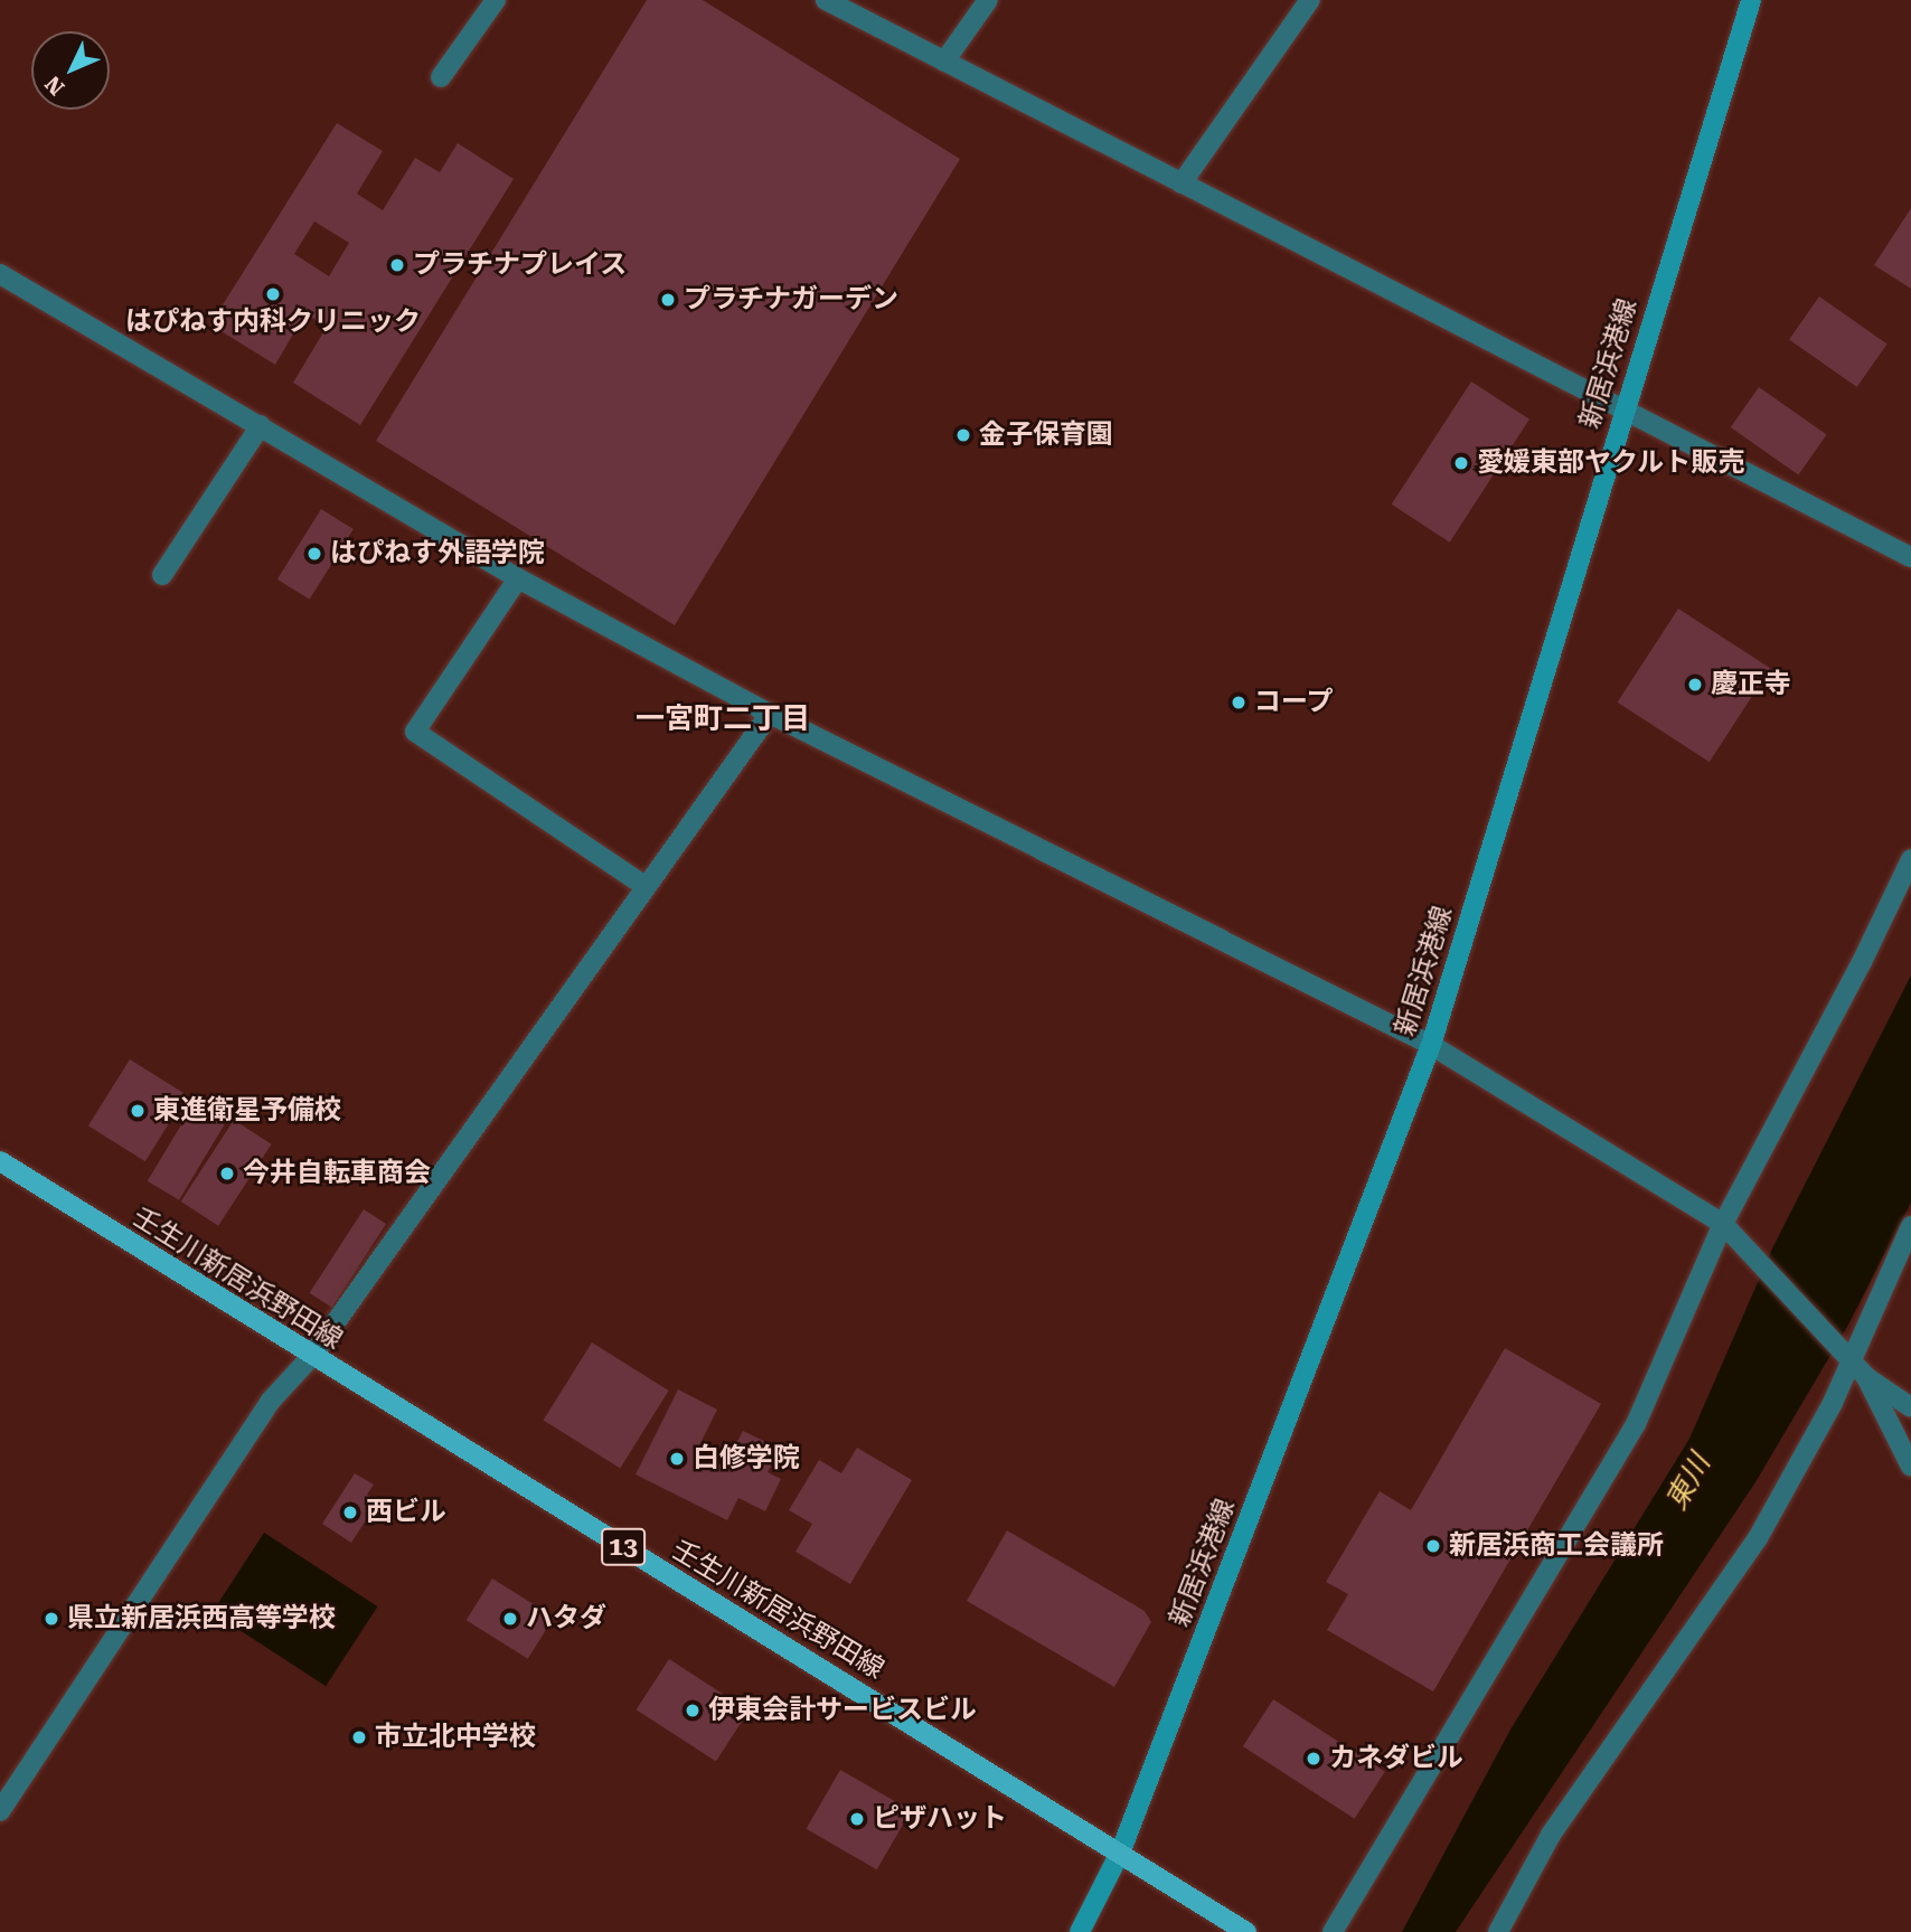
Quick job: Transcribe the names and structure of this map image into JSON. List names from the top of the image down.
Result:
{
  "streets": {
    "main road": ["新居浜港線", "壬生川新居浜野田線", "13"]
  },
  "crossings": [
    ["新居浜港線", "壬生川新居浜野田線"]
  ],
  "districts": ["一宮町二丁目"],
  "water": ["東川"],
  "places": [
    "プラチナプレイス",
    "はぴねす内科クリニック",
    "プラチナガーデン",
    "金子保育園",
    "愛媛東部ヤクルト販売",
    "はぴねす外語学院",
    "慶正寺",
    "コープ",
    "東進衛星予備校",
    "今井自転車商会",
    "白修学院",
    "西ビル",
    "新居浜商工会議所",
    "県立新居浜西高等学校",
    "ハタダ",
    "伊東会計サービスビル",
    "市立北中学校",
    "カネダビル",
    "ピザハット"
  ],
  "north": "bottom left"
}
